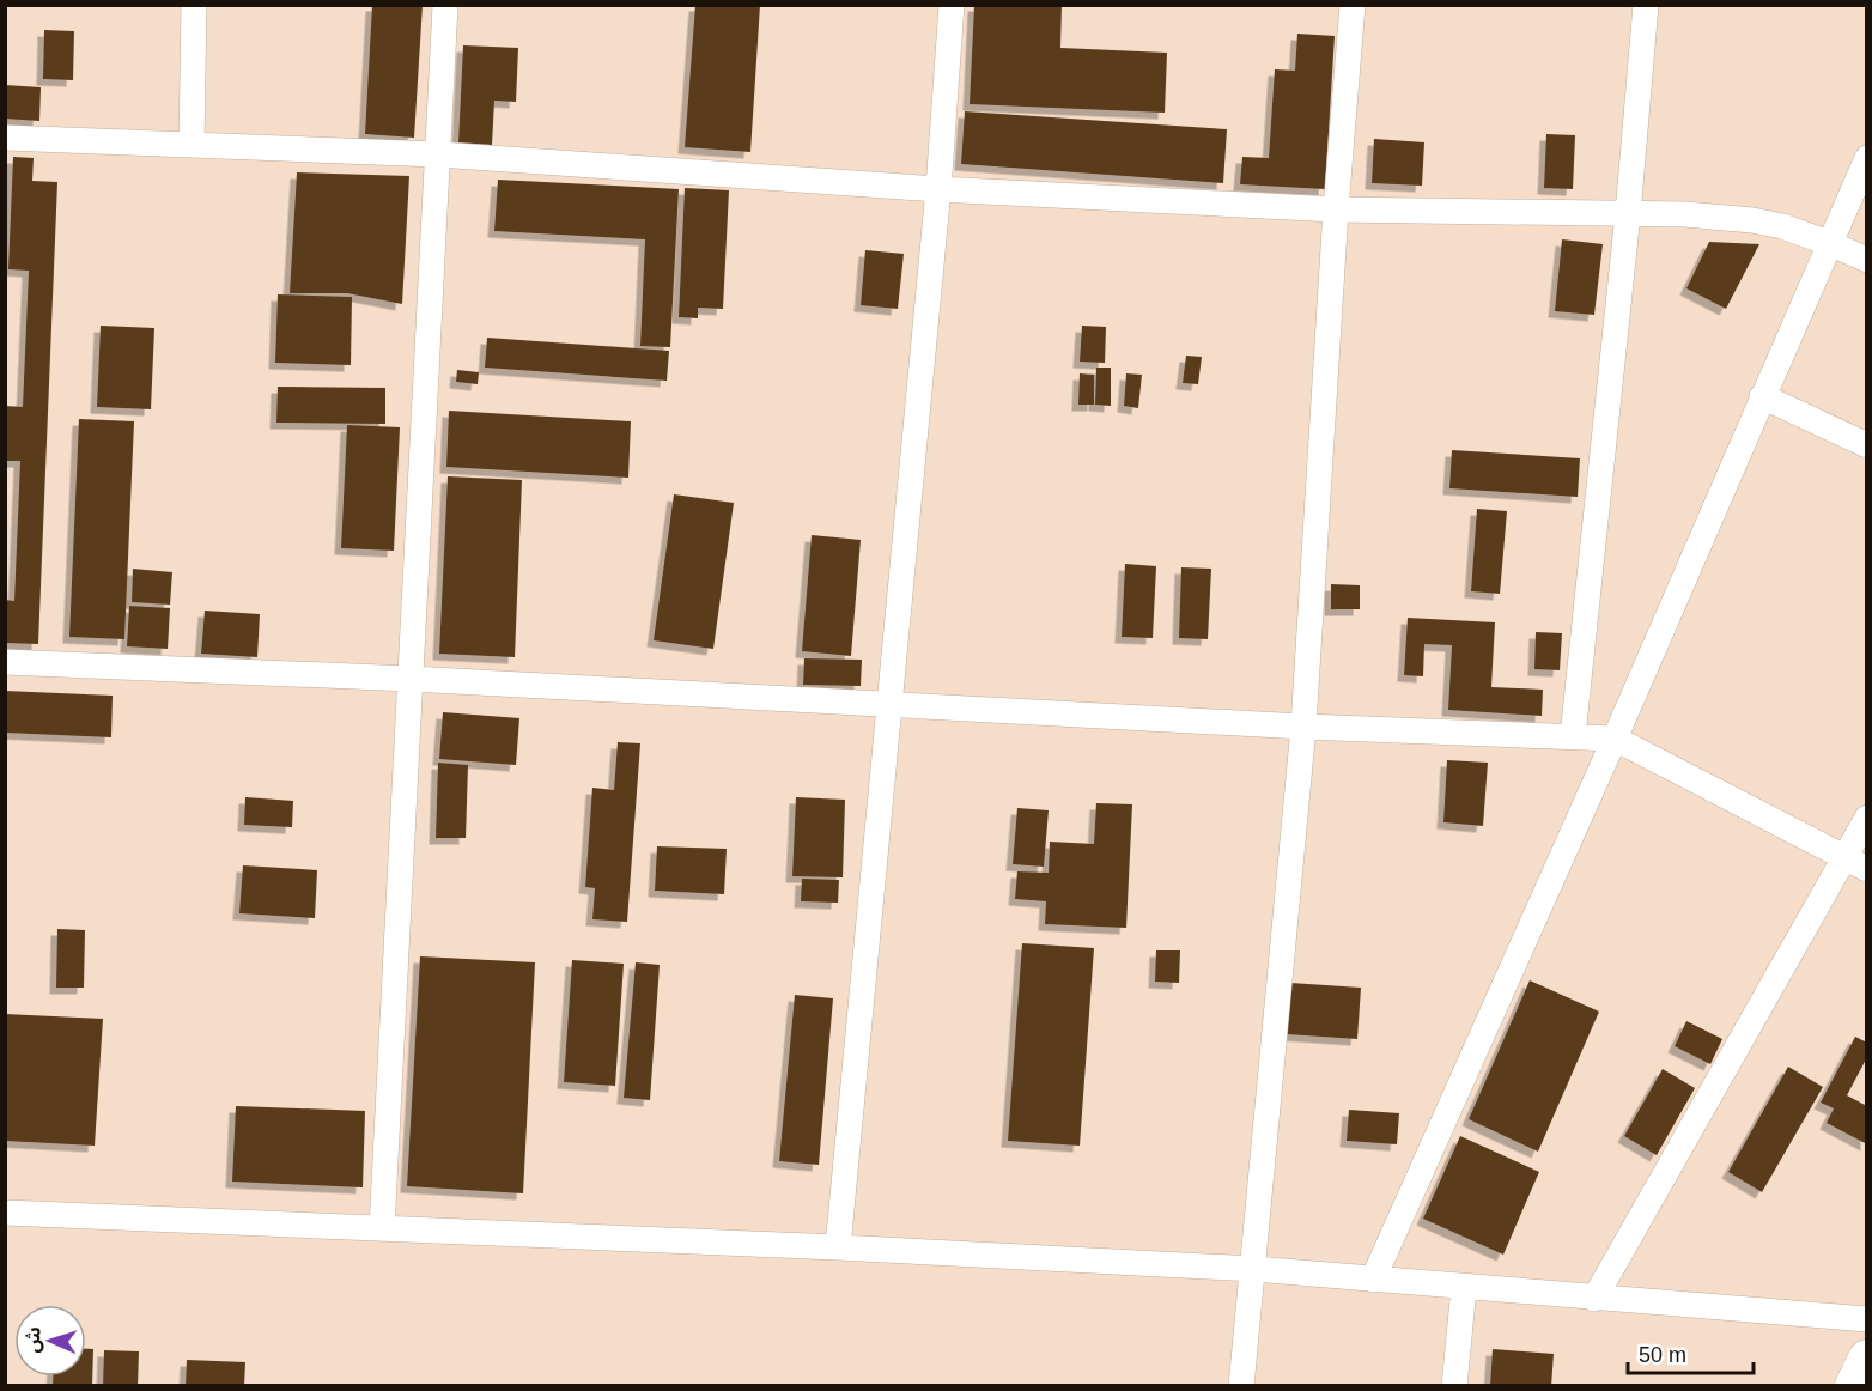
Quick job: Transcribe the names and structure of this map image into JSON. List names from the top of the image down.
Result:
{
  "scale_bar": "50 m",
  "north": "left"
}
